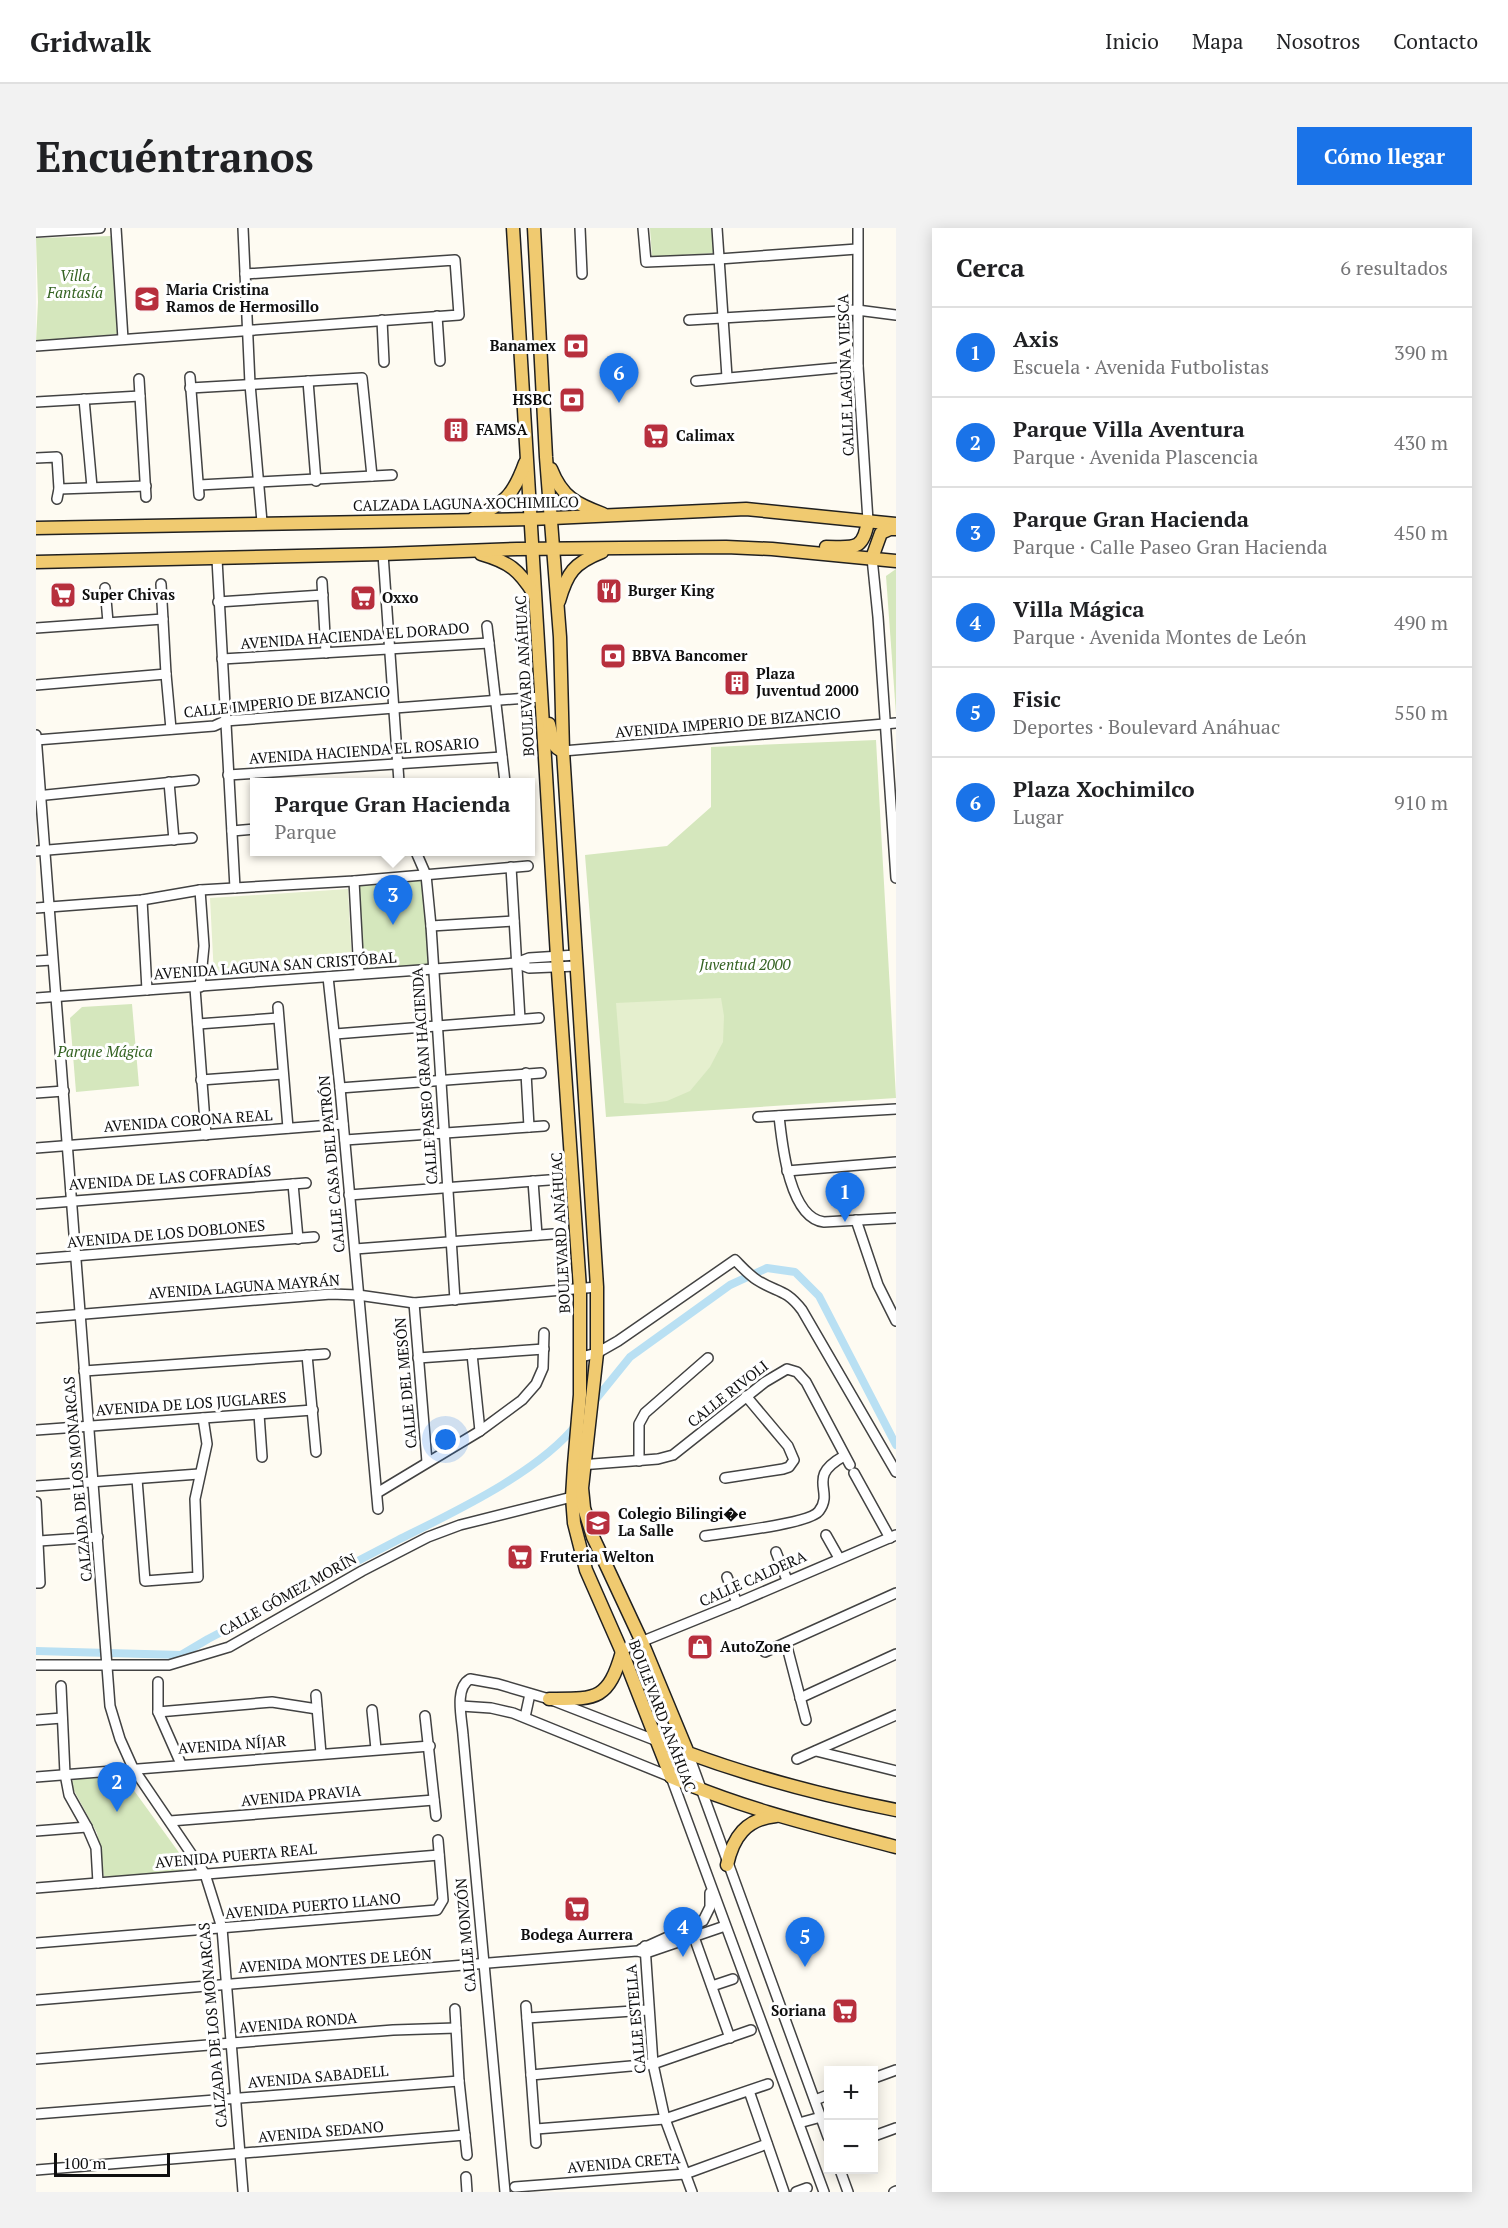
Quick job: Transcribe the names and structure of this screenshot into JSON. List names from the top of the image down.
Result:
{
  "streets": {
    "main road": ["CALZADA LAGUNA XOCHIMILCO", "BOULEVARD ANÁHUAC"],
    "street": [
      "CALLE LAGUNA VIESCA",
      "AVENIDA HACIENDA EL DORADO",
      "CALLE IMPERIO DE BIZANCIO",
      "AVENIDA IMPERIO DE BIZANCIO",
      "AVENIDA HACIENDA EL ROSARIO",
      "AVENIDA LAGUNA SAN CRISTÓBAL",
      "CALLE PASEO GRAN HACIENDA",
      "AVENIDA CORONA REAL",
      "CALLE CASA DEL PATRÓN",
      "AVENIDA DE LAS COFRADÍAS",
      "AVENIDA DE LOS DOBLONES",
      "AVENIDA LAGUNA MAYRÁN",
      "CALLE DEL MESÓN",
      "CALLE RIVOLI",
      "AVENIDA DE LOS JUGLARES",
      "CALZADA DE LOS MONARCAS",
      "CALLE CALDERA",
      "CALLE GÓMEZ MORÍN",
      "AVENIDA NÍJAR",
      "AVENIDA PRAVIA",
      "AVENIDA PUERTA REAL",
      "AVENIDA PUERTO LLANO",
      "CALLE MONZÓN",
      "AVENIDA MONTES DE LEÓN",
      "CALLE ESTELLA",
      "AVENIDA RONDA",
      "AVENIDA SABADELL",
      "AVENIDA SEDANO",
      "AVENIDA CRETA"
    ]
  },
  "crossings": [
    ["CALLE LAGUNA VIESCA", "CALZADA LAGUNA XOCHIMILCO"],
    ["CALZADA LAGUNA XOCHIMILCO", "BOULEVARD ANÁHUAC"],
    ["BOULEVARD ANÁHUAC", "CALLE IMPERIO DE BIZANCIO"],
    ["BOULEVARD ANÁHUAC", "AVENIDA IMPERIO DE BIZANCIO"],
    ["BOULEVARD ANÁHUAC", "AVENIDA LAGUNA SAN CRISTÓBAL"],
    ["BOULEVARD ANÁHUAC", "AVENIDA LAGUNA MAYRÁN"],
    ["BOULEVARD ANÁHUAC", "CALLE RIVOLI"],
    ["BOULEVARD ANÁHUAC", "CALLE CALDERA"],
    ["BOULEVARD ANÁHUAC", "CALLE GÓMEZ MORÍN"],
    ["BOULEVARD ANÁHUAC", "AVENIDA MONTES DE LEÓN"],
    ["CALLE IMPERIO DE BIZANCIO", "CALZADA DE LOS MONARCAS"],
    ["AVENIDA LAGUNA SAN CRISTÓBAL", "CALLE PASEO GRAN HACIENDA"],
    ["AVENIDA LAGUNA SAN CRISTÓBAL", "CALLE CASA DEL PATRÓN"],
    ["AVENIDA LAGUNA SAN CRISTÓBAL", "CALZADA DE LOS MONARCAS"],
    ["CALLE PASEO GRAN HACIENDA", "AVENIDA LAGUNA MAYRÁN"],
    ["AVENIDA CORONA REAL", "CALLE CASA DEL PATRÓN"],
    ["AVENIDA CORONA REAL", "CALZADA DE LOS MONARCAS"],
    ["CALLE CASA DEL PATRÓN", "AVENIDA LAGUNA MAYRÁN"],
    ["AVENIDA DE LAS COFRADÍAS", "CALZADA DE LOS MONARCAS"],
    ["AVENIDA DE LOS DOBLONES", "CALZADA DE LOS MONARCAS"],
    ["AVENIDA LAGUNA MAYRÁN", "CALLE DEL MESÓN"],
    ["AVENIDA LAGUNA MAYRÁN", "CALZADA DE LOS MONARCAS"],
    ["CALLE RIVOLI", "CALLE CALDERA"],
    ["AVENIDA DE LOS JUGLARES", "CALZADA DE LOS MONARCAS"],
    ["CALZADA DE LOS MONARCAS", "CALLE GÓMEZ MORÍN"],
    ["CALZADA DE LOS MONARCAS", "AVENIDA NÍJAR"],
    ["CALZADA DE LOS MONARCAS", "AVENIDA PRAVIA"],
    ["CALZADA DE LOS MONARCAS", "AVENIDA PUERTA REAL"],
    ["CALZADA DE LOS MONARCAS", "AVENIDA PUERTO LLANO"],
    ["CALZADA DE LOS MONARCAS", "AVENIDA MONTES DE LEÓN"],
    ["CALZADA DE LOS MONARCAS", "AVENIDA RONDA"],
    ["CALZADA DE LOS MONARCAS", "AVENIDA SABADELL"],
    ["CALZADA DE LOS MONARCAS", "AVENIDA SEDANO"],
    ["AVENIDA PUERTA REAL", "AVENIDA PUERTO LLANO"],
    ["CALLE MONZÓN", "AVENIDA MONTES DE LEÓN"],
    ["AVENIDA MONTES DE LEÓN", "CALLE ESTELLA"],
    ["CALLE ESTELLA", "AVENIDA CRETA"]
  ],
  "parks": ["Villa Fantasía", "Juventud 2000", "Parque Mágica"],
  "places": {
    "school or university": ["Maria Cristina Ramos de Hermosillo", "Colegio Bilingi�e La Salle"],
    "bank": ["Banamex", "HSBC", "BBVA Bancomer"],
    "building": ["FAMSA", "Plaza Juventud 2000"],
    "supermarket": [
      "Calimax",
      "Super Chivas",
      "Oxxo",
      "Fruteria Welton",
      "Bodega Aurrera",
      "Soriana"
    ],
    "restaurant": ["Burger King"],
    "shop": ["AutoZone"]
  },
  "scale_bar": "100 m",
  "page": {
    "header": "Gridwalk",
    "nav": [
      "Inicio",
      "Mapa",
      "Nosotros",
      "Contacto"
    ],
    "buttons": "Cómo llegar",
    "title": "Encuéntranos",
    "heading": ["Cerca", "6 resultados"],
    "list": [
      {
        "mark": "1",
        "name": "Axis",
        "note": "Escuela · Avenida Futbolistas",
        "value": "390 m"
      },
      {
        "mark": "2",
        "name": "Parque Villa Aventura",
        "note": "Parque · Avenida Plascencia",
        "value": "430 m"
      },
      {
        "mark": "3",
        "name": "Parque Gran Hacienda",
        "note": "Parque · Calle Paseo Gran Hacienda",
        "value": "450 m"
      },
      {
        "mark": "4",
        "name": "Villa Mágica",
        "note": "Parque · Avenida Montes de León",
        "value": "490 m"
      },
      {
        "mark": "5",
        "name": "Fisic",
        "note": "Deportes · Boulevard Anáhuac",
        "value": "550 m"
      },
      {
        "mark": "6",
        "name": "Plaza Xochimilco",
        "note": "Lugar",
        "value": "910 m"
      }
    ],
    "pins": [
      "6",
      "3",
      "1",
      "2",
      "4",
      "5"
    ],
    "popup": ["Parque Gran Hacienda", "Parque"],
    "map_buttons": ["+", "−"],
    "scale": "100 m"
  }
}
